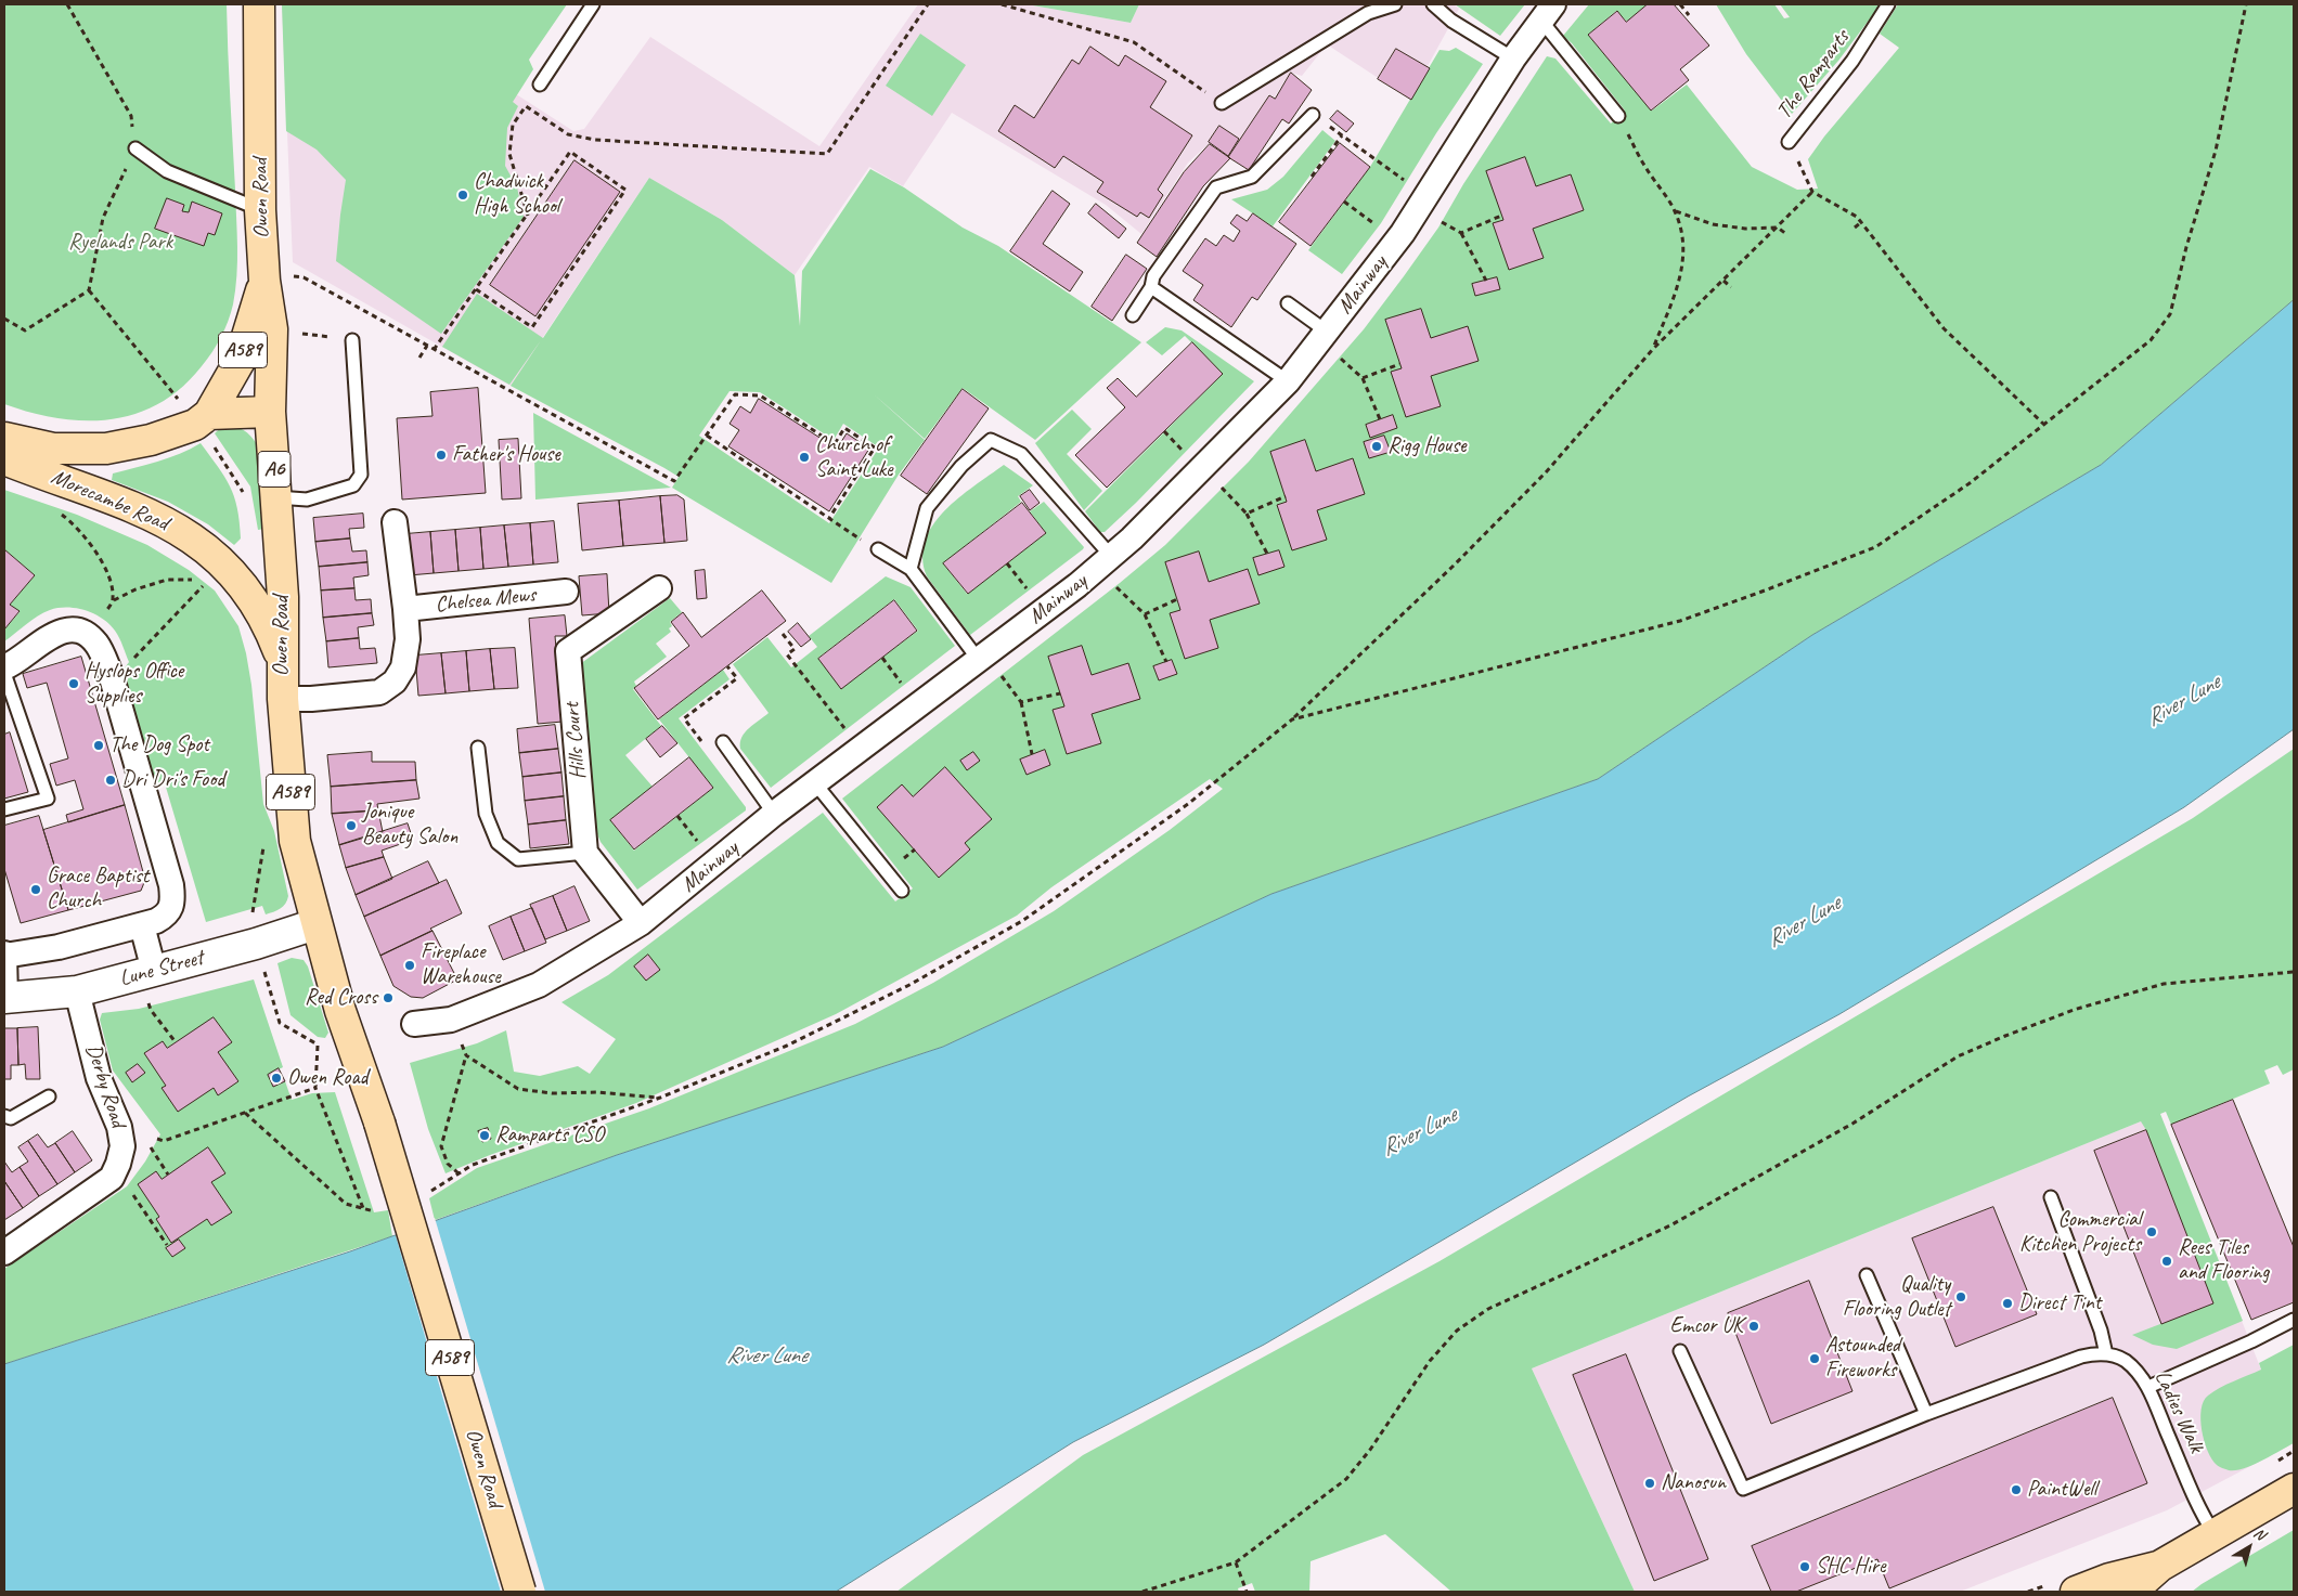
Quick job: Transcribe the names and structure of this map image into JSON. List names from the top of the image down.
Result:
{
  "streets": {
    "main road": [
      "Owen Road",
      "A589",
      "A6",
      "Morecambe Road"
    ],
    "street": [
      "Mainway",
      "Chelsea Mews",
      "Hills Court",
      "Lune Street",
      "Derby Road"
    ],
    "lane": ["The Ramparts", "Ladies Walk"]
  },
  "crossings": [
    ["Owen Road", "A589"],
    ["Owen Road", "Morecambe Road"],
    ["Owen Road", "Chelsea Mews"],
    ["Owen Road", "Lune Street"],
    ["Lune Street", "Derby Road"]
  ],
  "water": ["River Lune"],
  "parks": ["Ryelands Park"],
  "places": [
    "Chadwick High School",
    "Rigg House",
    "Father's House",
    "Church of Saint Luke",
    "Hyslops Office Supplies",
    "The Dog Spot",
    "Dri Dri's Food",
    "Jonique Beauty Salon",
    "Grace Baptist Church",
    "Fireplace Warehouse",
    "Red Cross",
    "Owen Road",
    "Ramparts CSO",
    "Commercial Kitchen Projects",
    "Rees Tiles and Flooring",
    "Quality Flooring Outlet",
    "Direct Tint",
    "Emcor UK",
    "Astounded Fireworks",
    "Nanosun",
    "PaintWell",
    "SHC Hire"
  ],
  "north": "top right"
}
